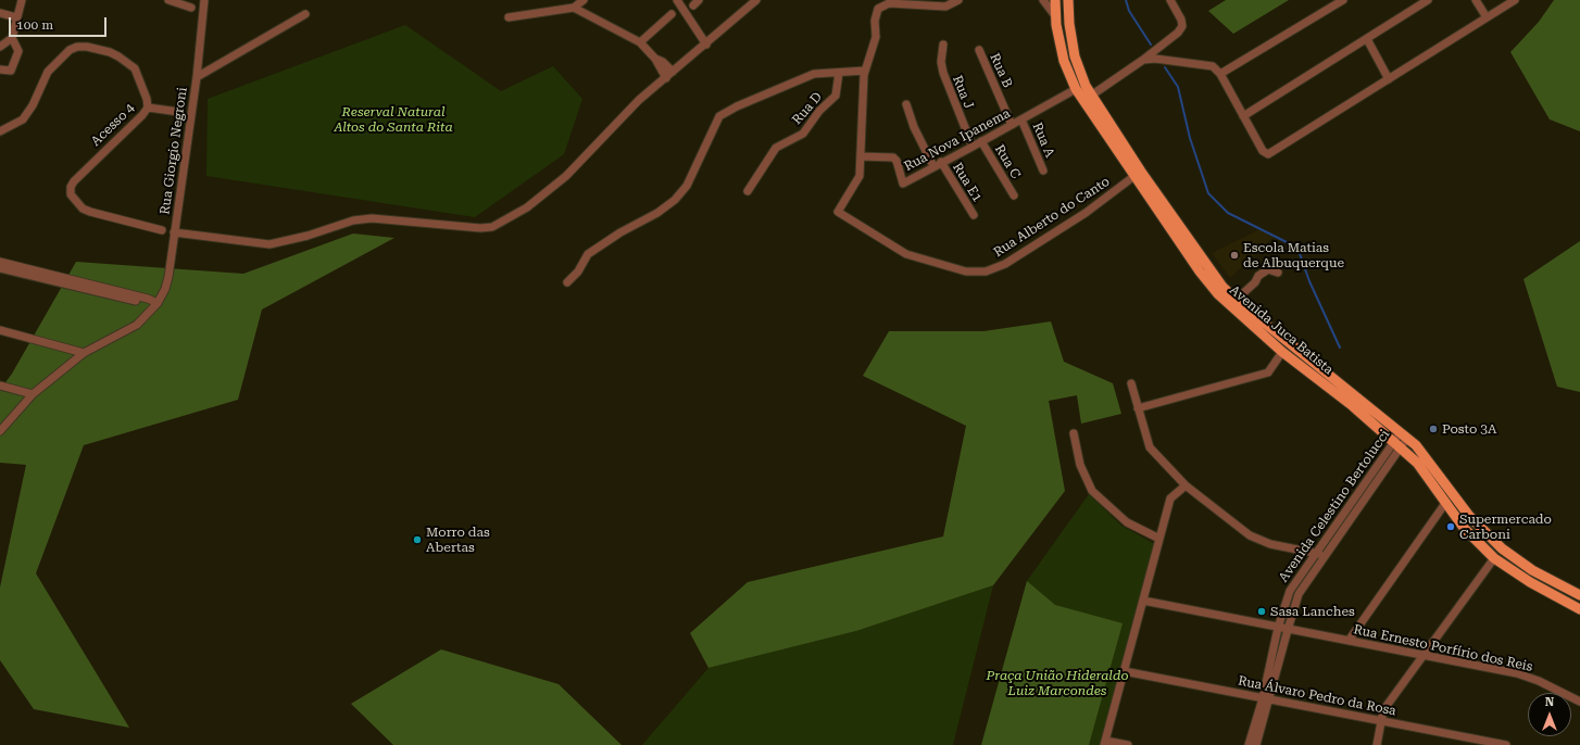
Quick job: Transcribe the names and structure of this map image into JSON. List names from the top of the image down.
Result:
{
  "streets": {
    "main road": ["Avenida Juca Batista"],
    "street": [
      "Rua B",
      "Rua J",
      "Rua D",
      "Acesso 4",
      "Rua Nova Ipanema",
      "Rua A",
      "Rua Giorgio Negroni",
      "Rua C",
      "Rua E1",
      "Rua Alberto do Canto",
      "Avenida Celestino Bertolucci",
      "Rua Ernesto Porfírio dos Reis",
      "Rua Álvaro Pedro da Rosa"
    ]
  },
  "crossings": [
    ["Rua B", "Rua Nova Ipanema"],
    ["Rua J", "Rua Nova Ipanema"],
    ["Rua Nova Ipanema", "Rua A"],
    ["Rua Nova Ipanema", "Rua C"],
    ["Rua Nova Ipanema", "Rua E1"],
    ["Rua Nova Ipanema", "Rua Alberto do Canto"],
    ["Rua Nova Ipanema", "Avenida Juca Batista"],
    ["Rua Alberto do Canto", "Avenida Juca Batista"],
    ["Avenida Juca Batista", "Avenida Celestino Bertolucci"],
    ["Avenida Celestino Bertolucci", "Rua Ernesto Porfírio dos Reis"],
    ["Avenida Celestino Bertolucci", "Rua Álvaro Pedro da Rosa"]
  ],
  "parks": ["Reserval Natural Altos do Santa Rita", "Praça União Hideraldo Luiz Marcondes"],
  "places": [
    "Escola Matias de Albuquerque",
    "Posto 3A",
    "Supermercado Carboni",
    "Morro das Abertas",
    "Sasa Lanches"
  ],
  "scale_bar": "100 m",
  "north": "top"
}
